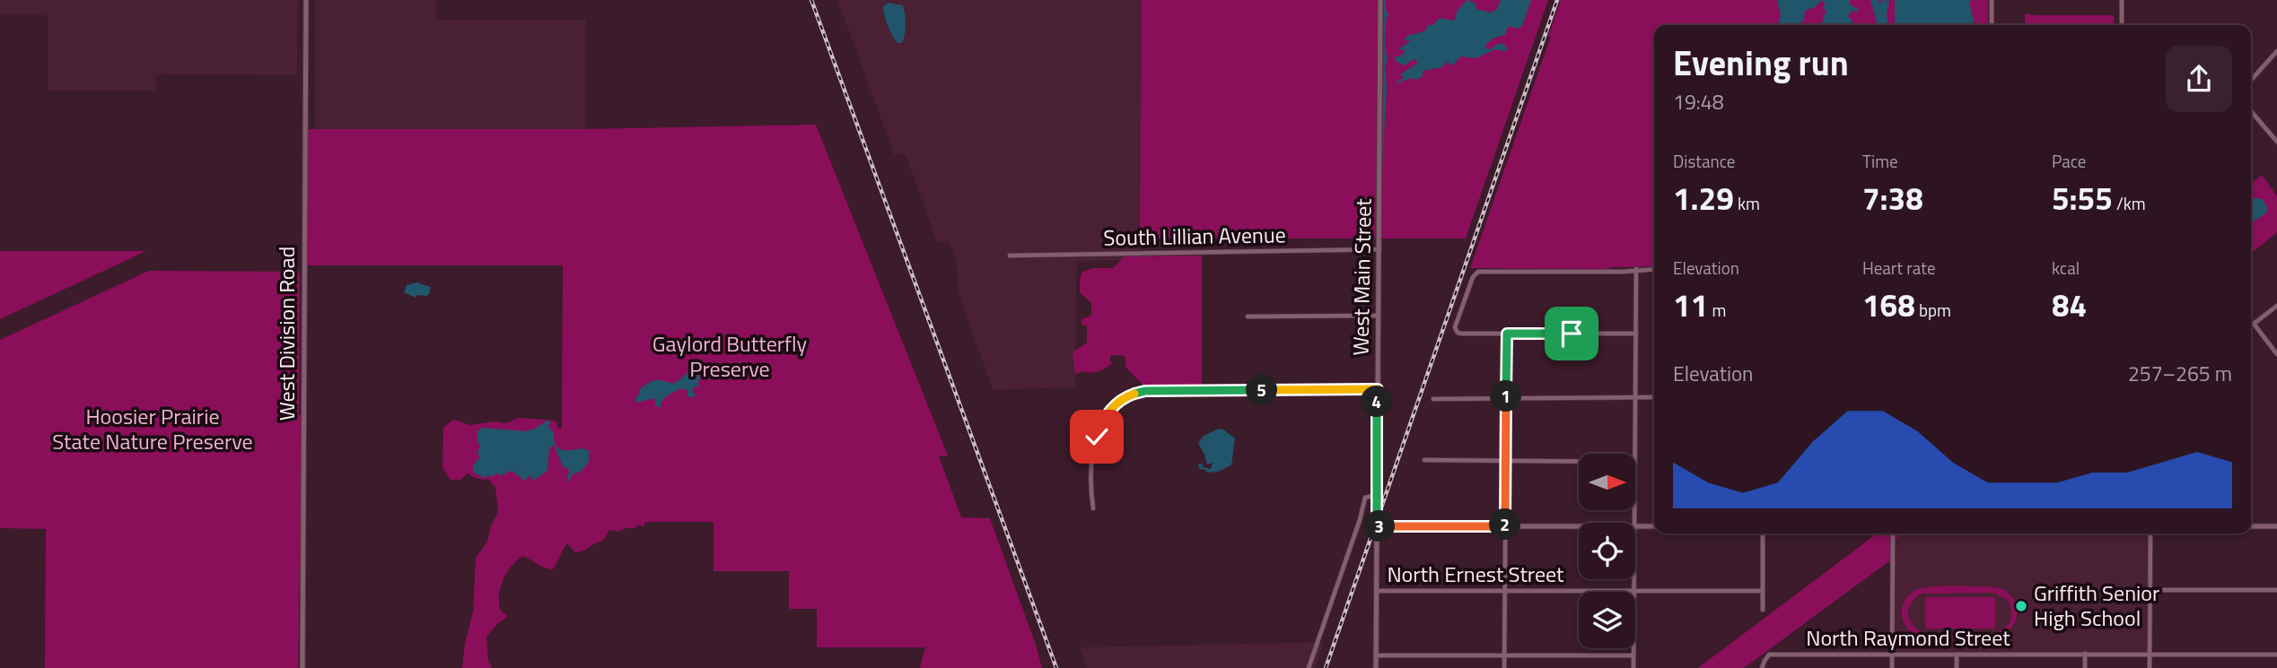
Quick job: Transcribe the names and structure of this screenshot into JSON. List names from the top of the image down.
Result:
{
  "streets": {
    "street": [
      "South Lillian Avenue",
      "West Main Street",
      "West Division Road",
      "North Ernest Street",
      "North Raymond Street"
    ]
  },
  "crossings": [
    ["South Lillian Avenue", "West Main Street"],
    ["West Main Street", "North Ernest Street"]
  ],
  "parks": ["Gaylord Butterfly Preserve", "Hoosier Prairie State Nature Preserve"],
  "places": ["Griffith Senior High School"],
  "north": "right",
  "page": {
    "heading": ["Evening run", "19:48"],
    "stats": [
      ["Distance", "1.29 km"],
      ["Time", "7:38"],
      ["Pace", "5:55 /km"],
      ["Elevation", "11 m"],
      ["Heart rate", "168 bpm"],
      ["kcal", "84"]
    ],
    "chart": ["Elevation", "257–265 m"],
    "pins": [
      "5",
      "1",
      "4",
      "2",
      "3"
    ]
  }
}
